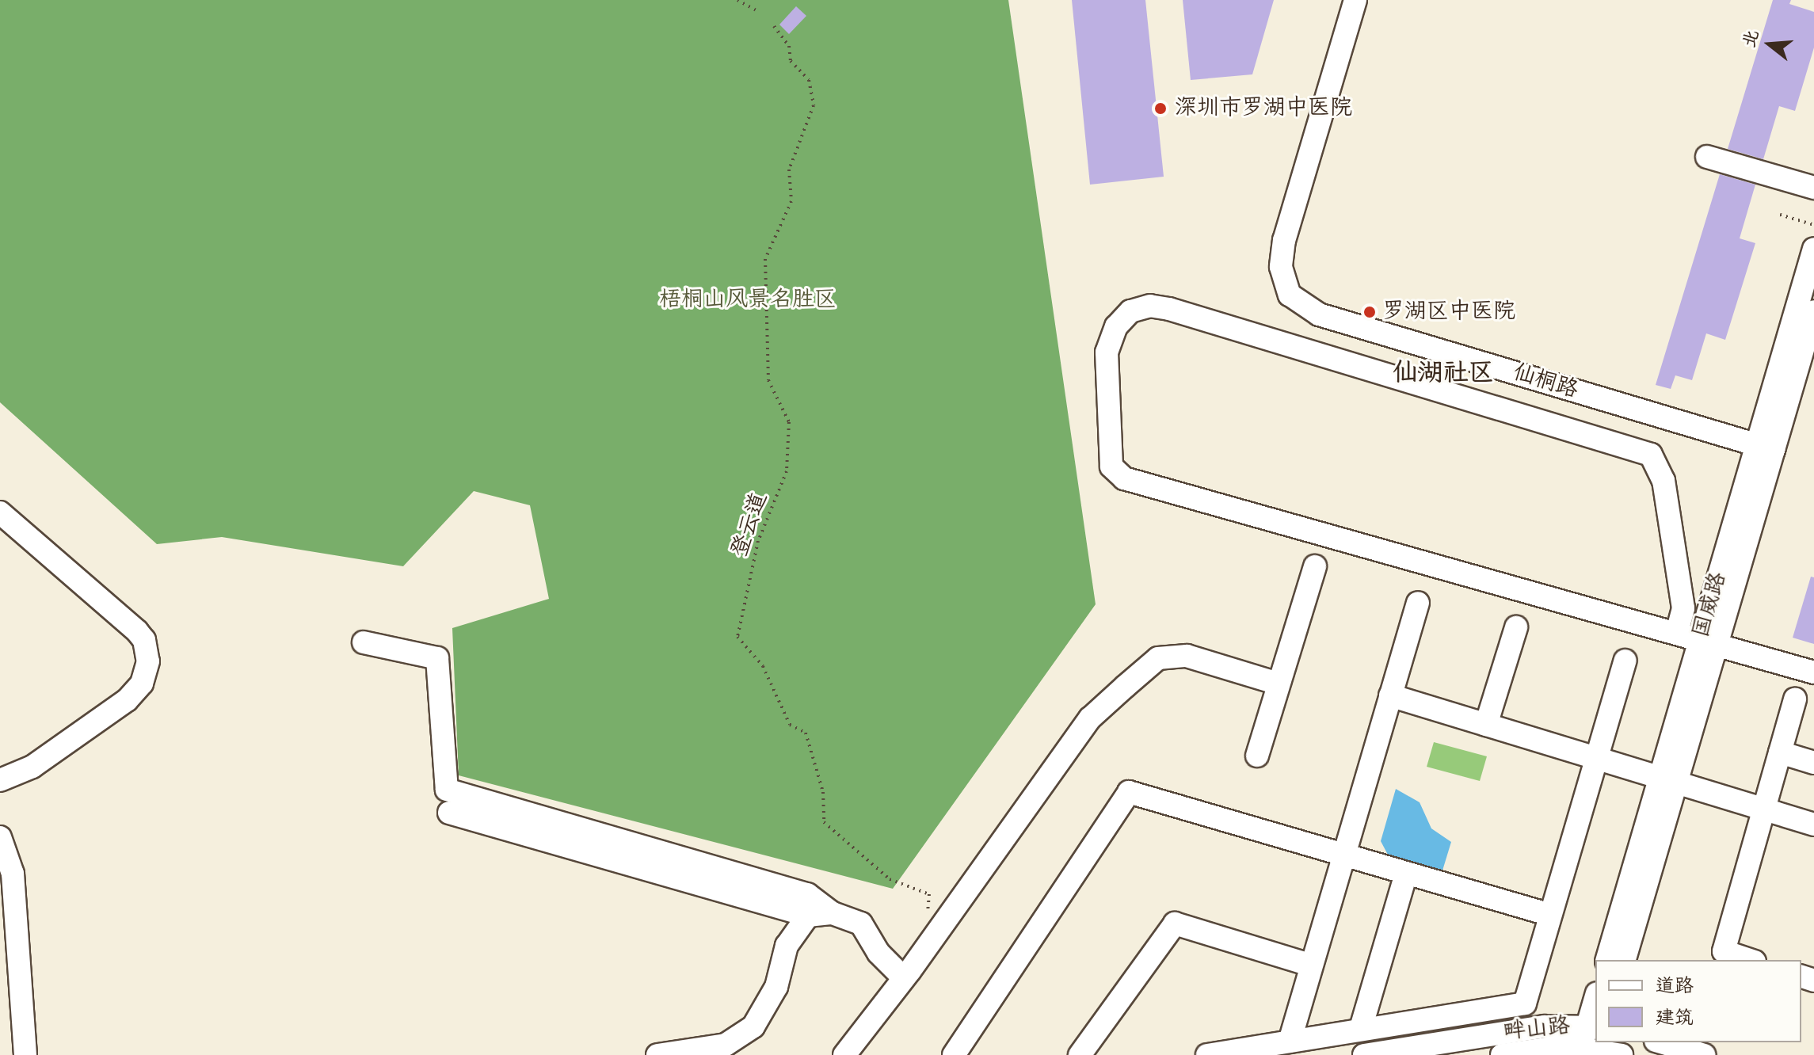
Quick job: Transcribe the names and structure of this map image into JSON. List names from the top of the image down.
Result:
{
  "streets": {
    "street": ["仙桐路", "国威路", "畔山路"],
    "path": ["登云道"]
  },
  "crossings": [
    ["仙桐路", "国威路"]
  ],
  "districts": ["仙湖社区"],
  "parks": ["梧桐山风景名胜区"],
  "places": ["深圳市罗湖中医院", "罗湖区中医院"],
  "legend": ["道路", "建筑"],
  "north": "left"
}
